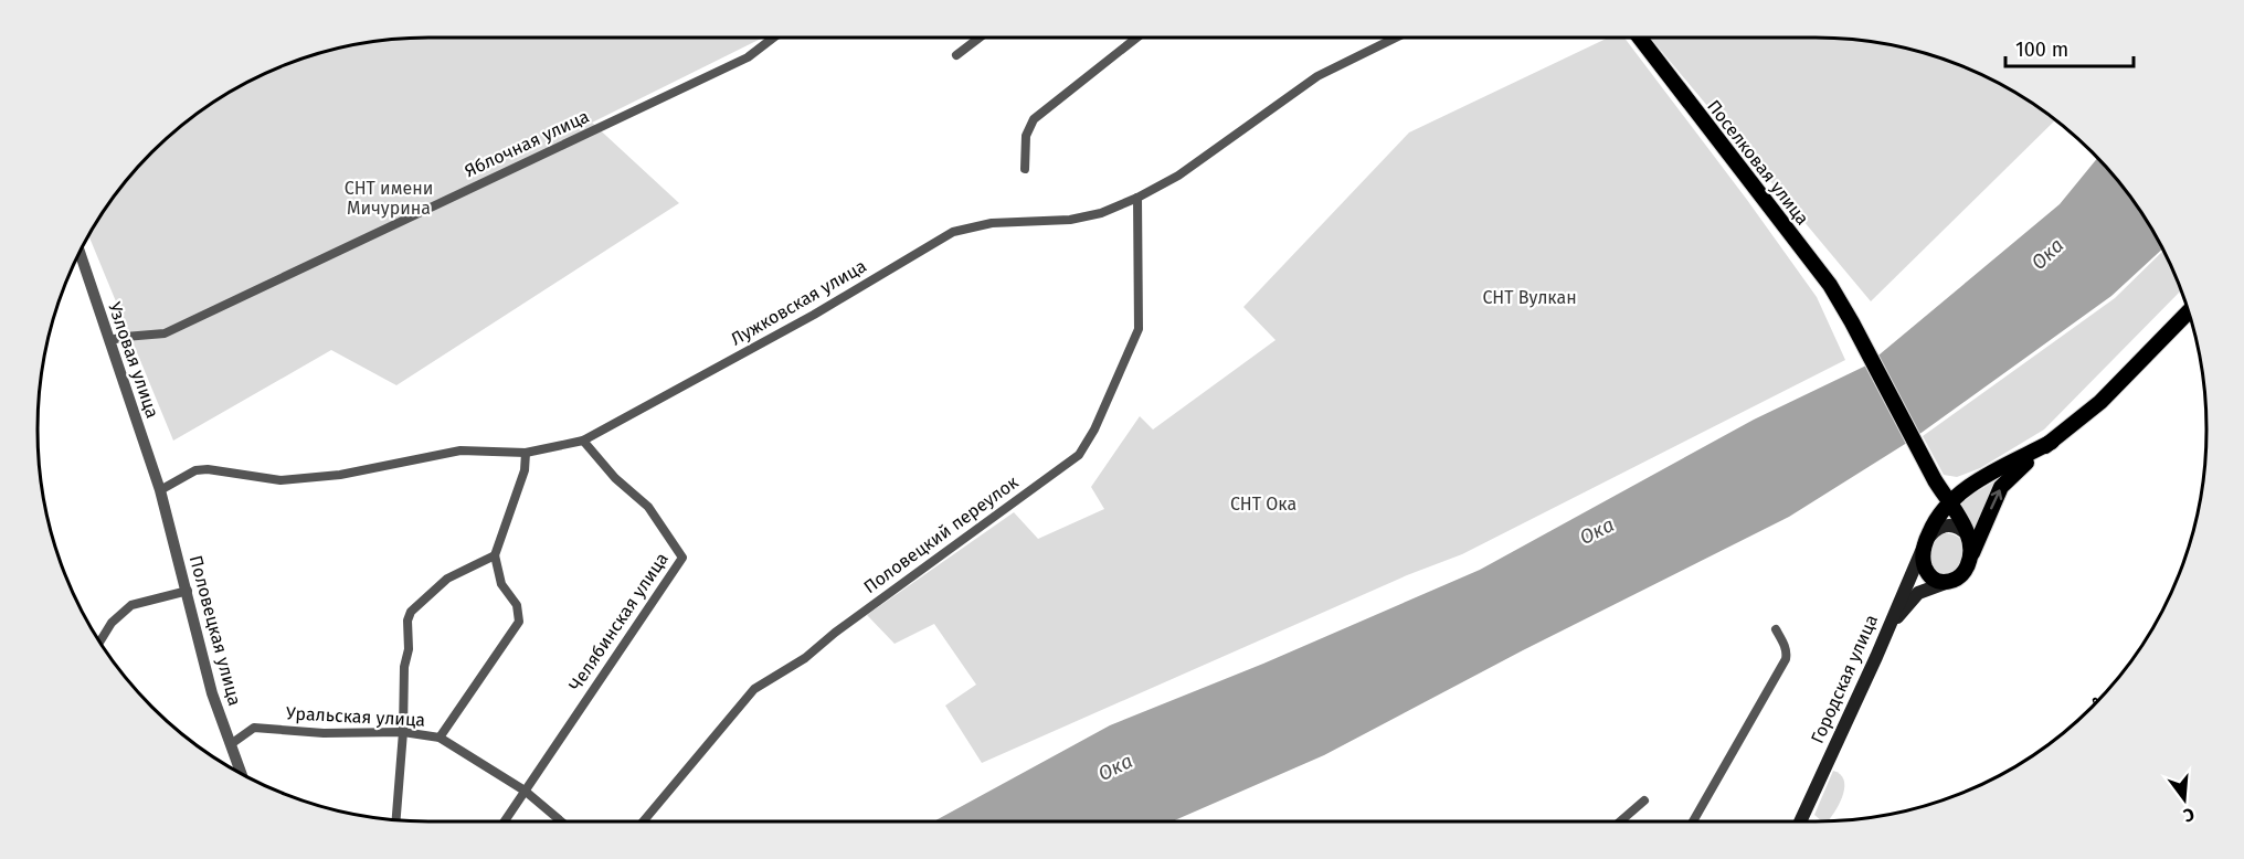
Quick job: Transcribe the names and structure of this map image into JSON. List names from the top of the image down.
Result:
{
  "streets": {
    "highway": ["Поселковая улица"],
    "main road": ["Городская улица"],
    "street": [
      "Яблочная улица",
      "Лужковская улица",
      "Узловая улица",
      "Половецкий переулок",
      "Челябинская улица",
      "Половецкая улица",
      "Уральская улица"
    ]
  },
  "crossings": [
    ["Яблочная улица", "Узловая улица"],
    ["Поселковая улица", "Городская улица"],
    ["Лужковская улица", "Узловая улица"],
    ["Лужковская улица", "Половецкий переулок"],
    ["Лужковская улица", "Челябинская улица"],
    ["Лужковская улица", "Половецкая улица"],
    ["Узловая улица", "Половецкая улица"],
    ["Челябинская улица", "Уральская улица"],
    ["Половецкая улица", "Уральская улица"]
  ],
  "water": ["Ока"],
  "parks": ["СНТ имени Мичурина", "СНТ Вулкан", "СНТ Ока"],
  "scale_bar": "100 m",
  "north": "bottom"
}
